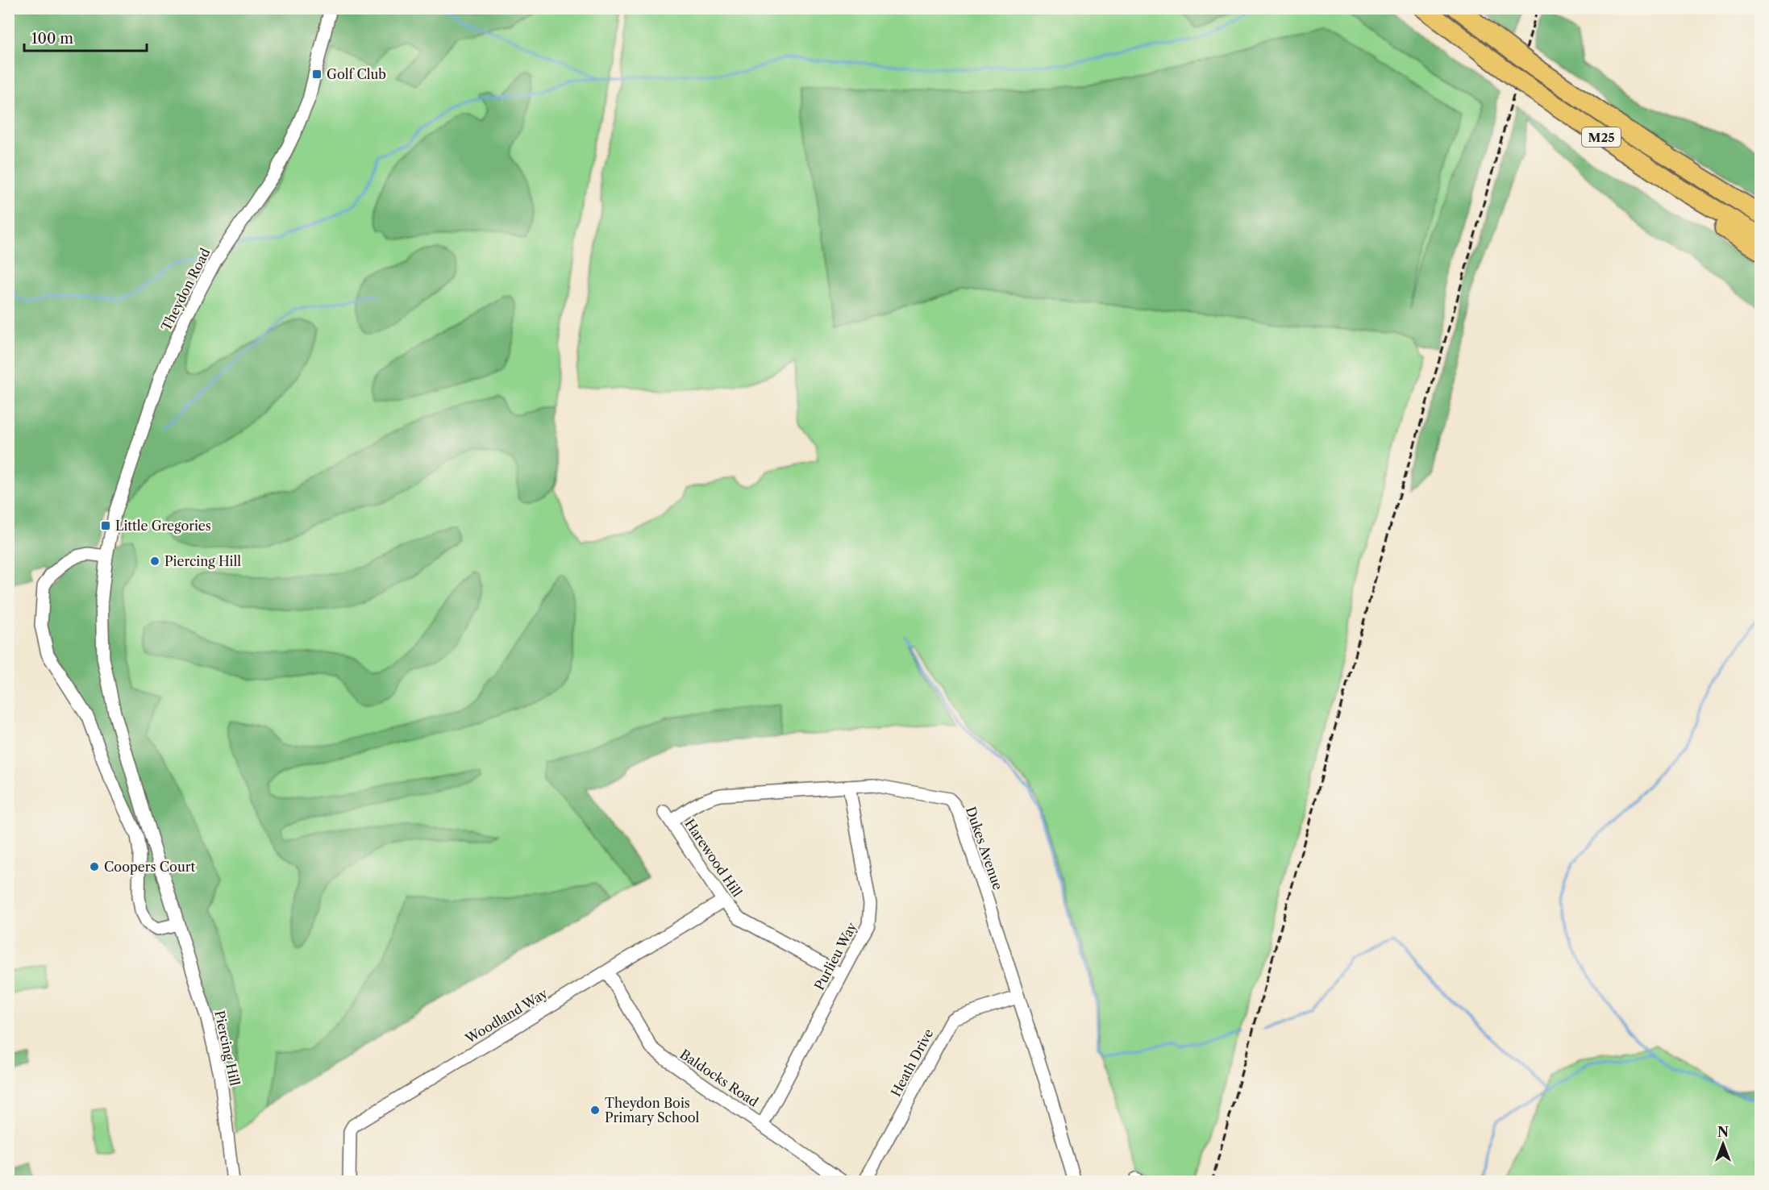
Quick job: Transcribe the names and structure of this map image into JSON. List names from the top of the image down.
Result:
{
  "streets": {
    "highway": ["M25"],
    "street": [
      "Theydon Road",
      "Dukes Avenue",
      "Harewood Hill",
      "Purlieu Way",
      "Woodland Way",
      "Piercing Hill",
      "Heath Drive",
      "Baldocks Road"
    ]
  },
  "crossings": [
    ["Theydon Road", "Piercing Hill"],
    ["Dukes Avenue", "Harewood Hill"],
    ["Dukes Avenue", "Purlieu Way"],
    ["Dukes Avenue", "Heath Drive"],
    ["Harewood Hill", "Purlieu Way"],
    ["Harewood Hill", "Woodland Way"],
    ["Purlieu Way", "Baldocks Road"],
    ["Woodland Way", "Baldocks Road"]
  ],
  "places": {
    "transit": ["Golf Club", "Little Gregories"],
    "other": ["Piercing Hill", "Coopers Court", "Theydon Bois Primary School"]
  },
  "scale_bar": "100 m",
  "north": "top"
}
